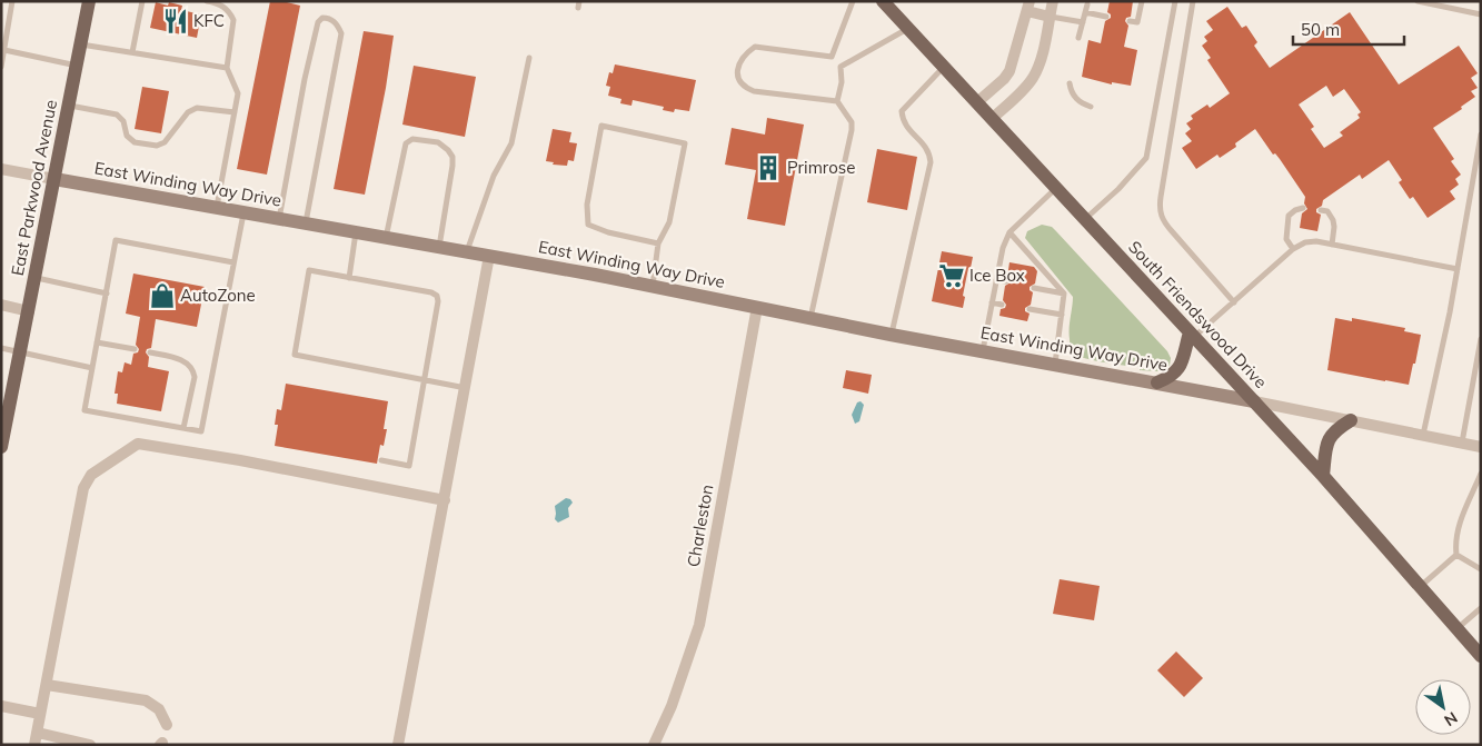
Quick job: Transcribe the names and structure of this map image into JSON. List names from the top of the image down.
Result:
{
  "streets": {
    "main road": ["East Parkwood Avenue", "South Friendswood Drive"],
    "street": ["East Winding Way Drive", "Charleston"]
  },
  "crossings": [
    ["East Winding Way Drive", "East Parkwood Avenue"],
    ["East Winding Way Drive", "South Friendswood Drive"],
    ["East Winding Way Drive", "Charleston"]
  ],
  "places": {
    "restaurant": ["KFC"],
    "building": ["Primrose"],
    "supermarket": ["Ice Box"],
    "shop": ["AutoZone"]
  },
  "scale_bar": "50 m",
  "north": "bottom right"
}
